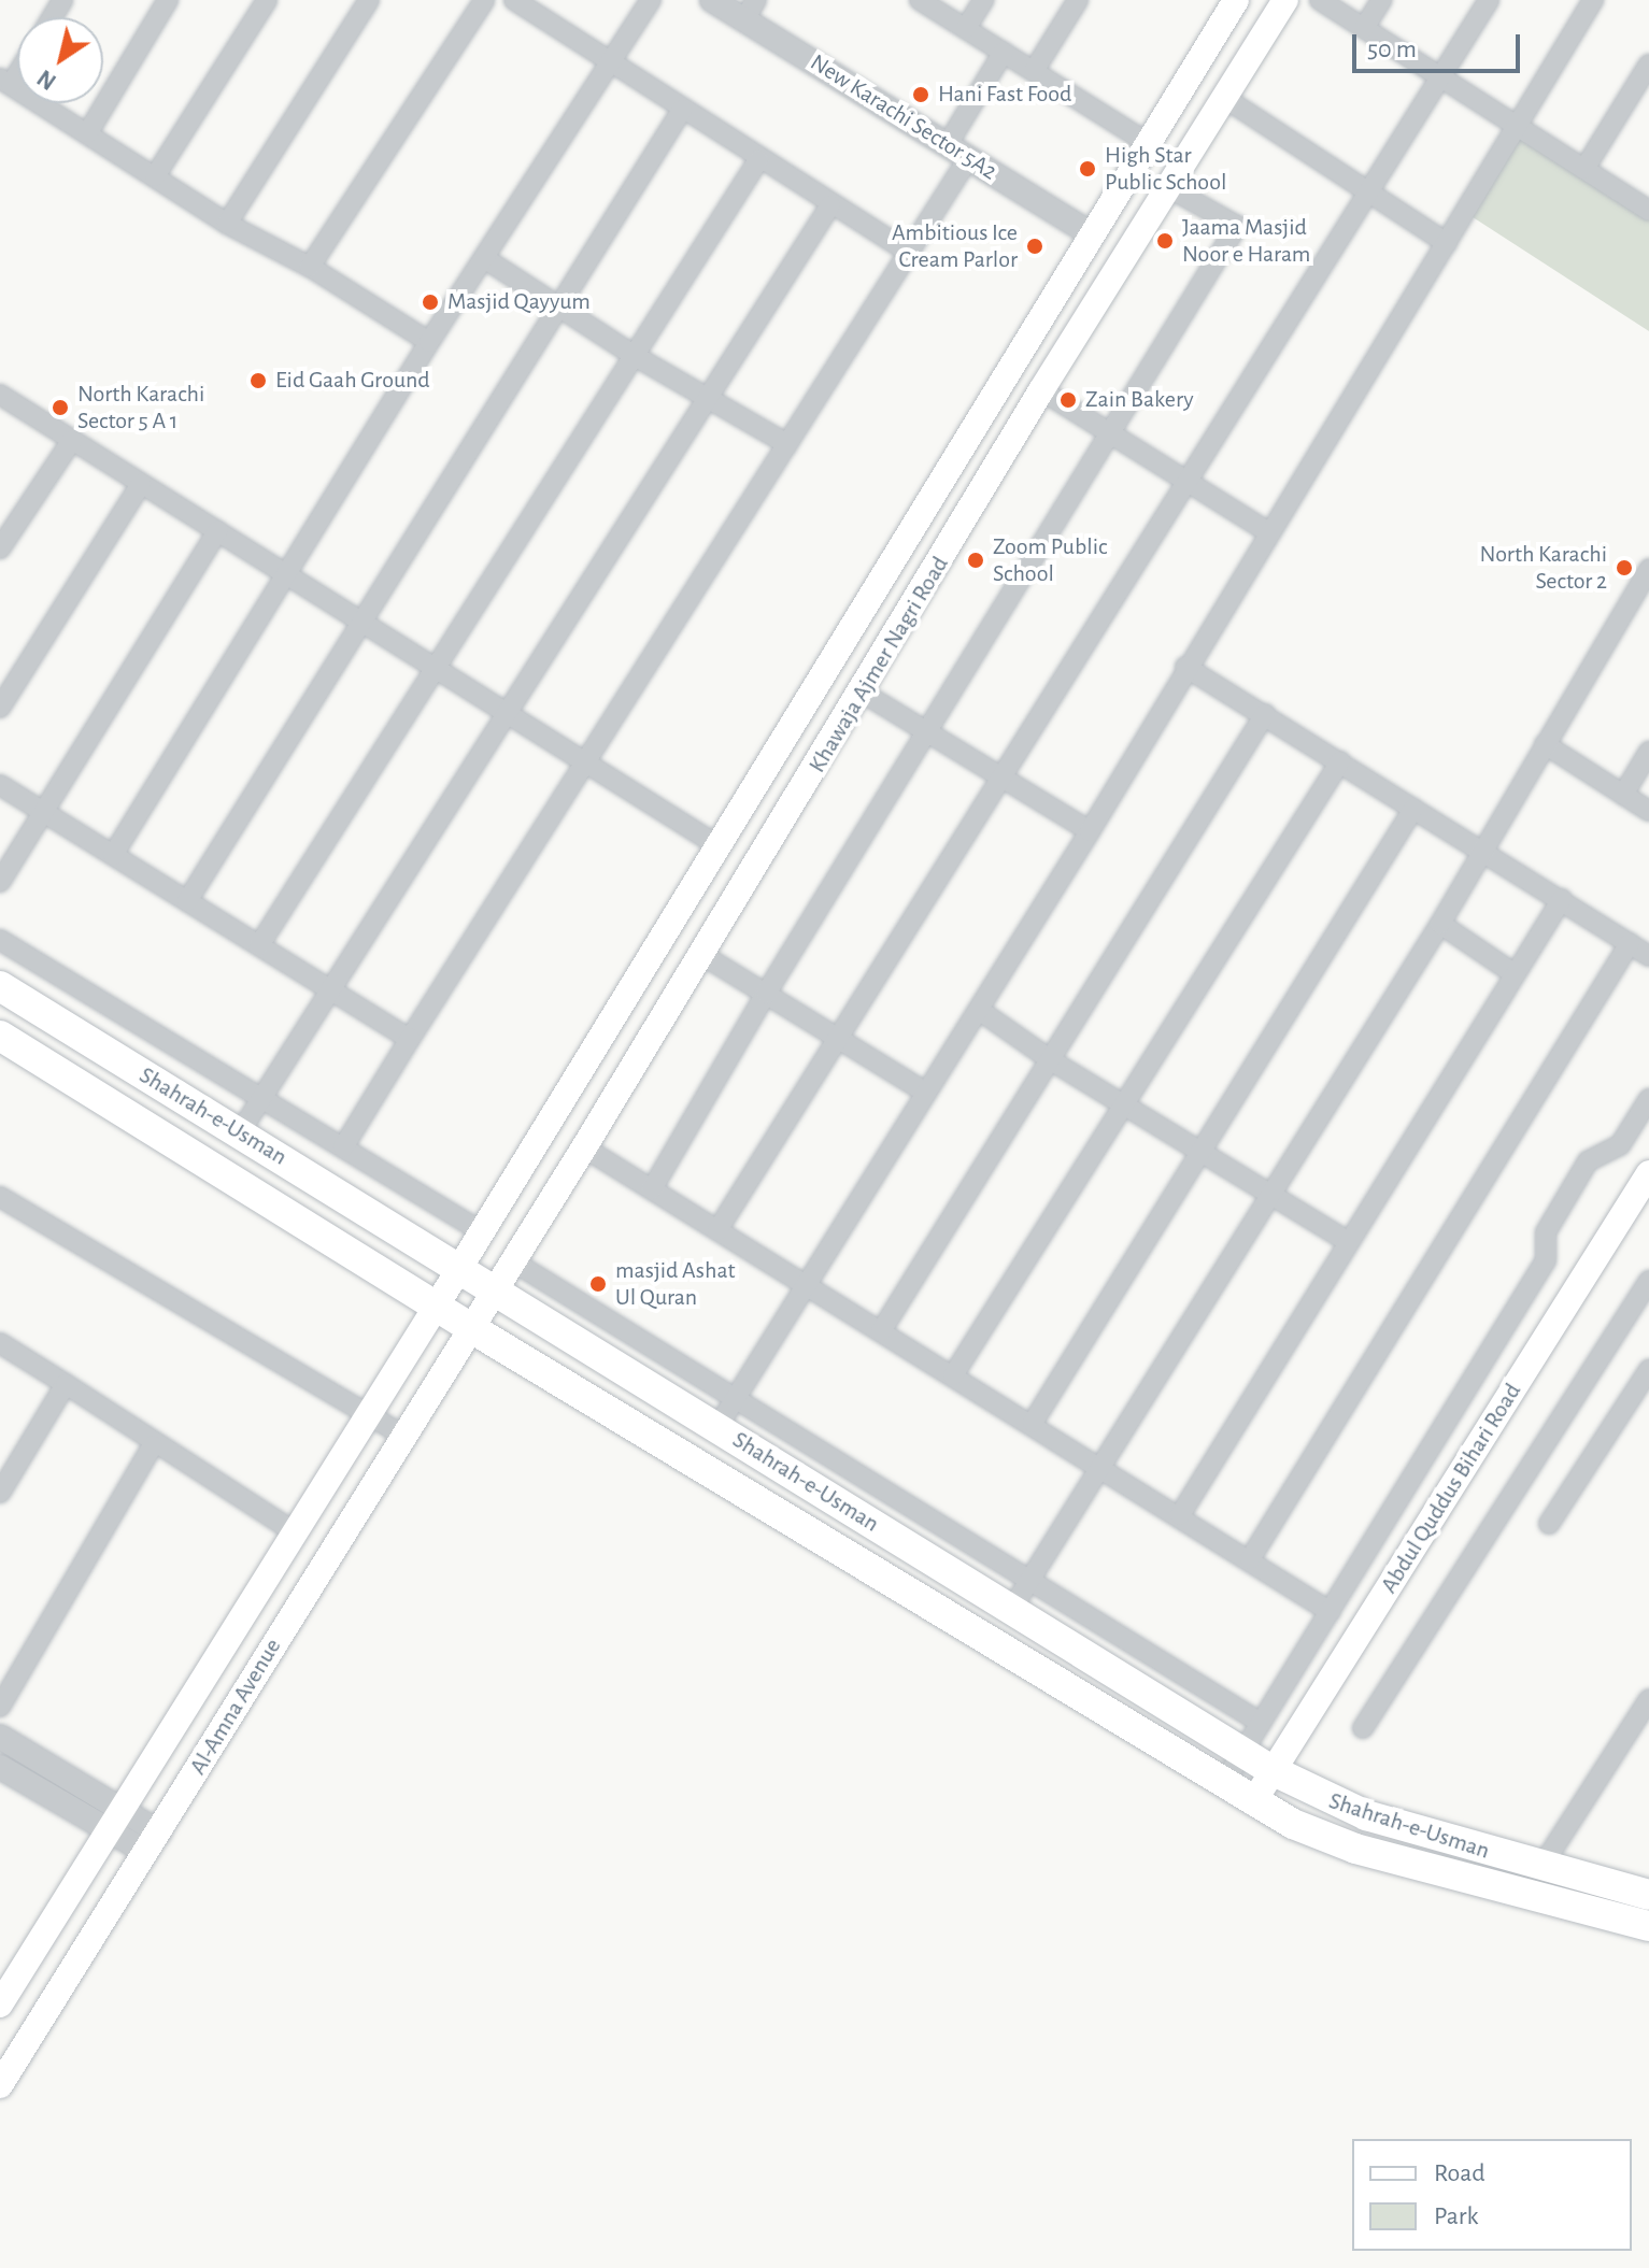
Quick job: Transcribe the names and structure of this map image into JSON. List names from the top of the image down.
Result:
{
  "streets": {
    "main road": [
      "Khawaja Ajmer Nagri Road",
      "Shahrah-e-Usman",
      "Abdul Quddus Bihari Road",
      "Al-Amna Avenue"
    ],
    "street": ["New Karachi Sector 5A2"]
  },
  "crossings": [
    ["New Karachi Sector 5A2", "Khawaja Ajmer Nagri Road"],
    ["Khawaja Ajmer Nagri Road", "Shahrah-e-Usman"],
    ["Khawaja Ajmer Nagri Road", "Al-Amna Avenue"],
    ["Shahrah-e-Usman", "Abdul Quddus Bihari Road"],
    ["Shahrah-e-Usman", "Al-Amna Avenue"]
  ],
  "places": [
    "Hani Fast Food",
    "High Star Public School",
    "Jaama Masjid Noor e Haram",
    "Ambitious Ice Cream Parlor",
    "Masjid Qayyum",
    "Eid Gaah Ground",
    "Zain Bakery",
    "North Karachi Sector 5 A 1",
    "Zoom Public School",
    "North Karachi Sector 2",
    "masjid Ashat Ul Quran"
  ],
  "legend": ["Road", "Park"],
  "scale_bar": "50 m",
  "north": "bottom left"
}
